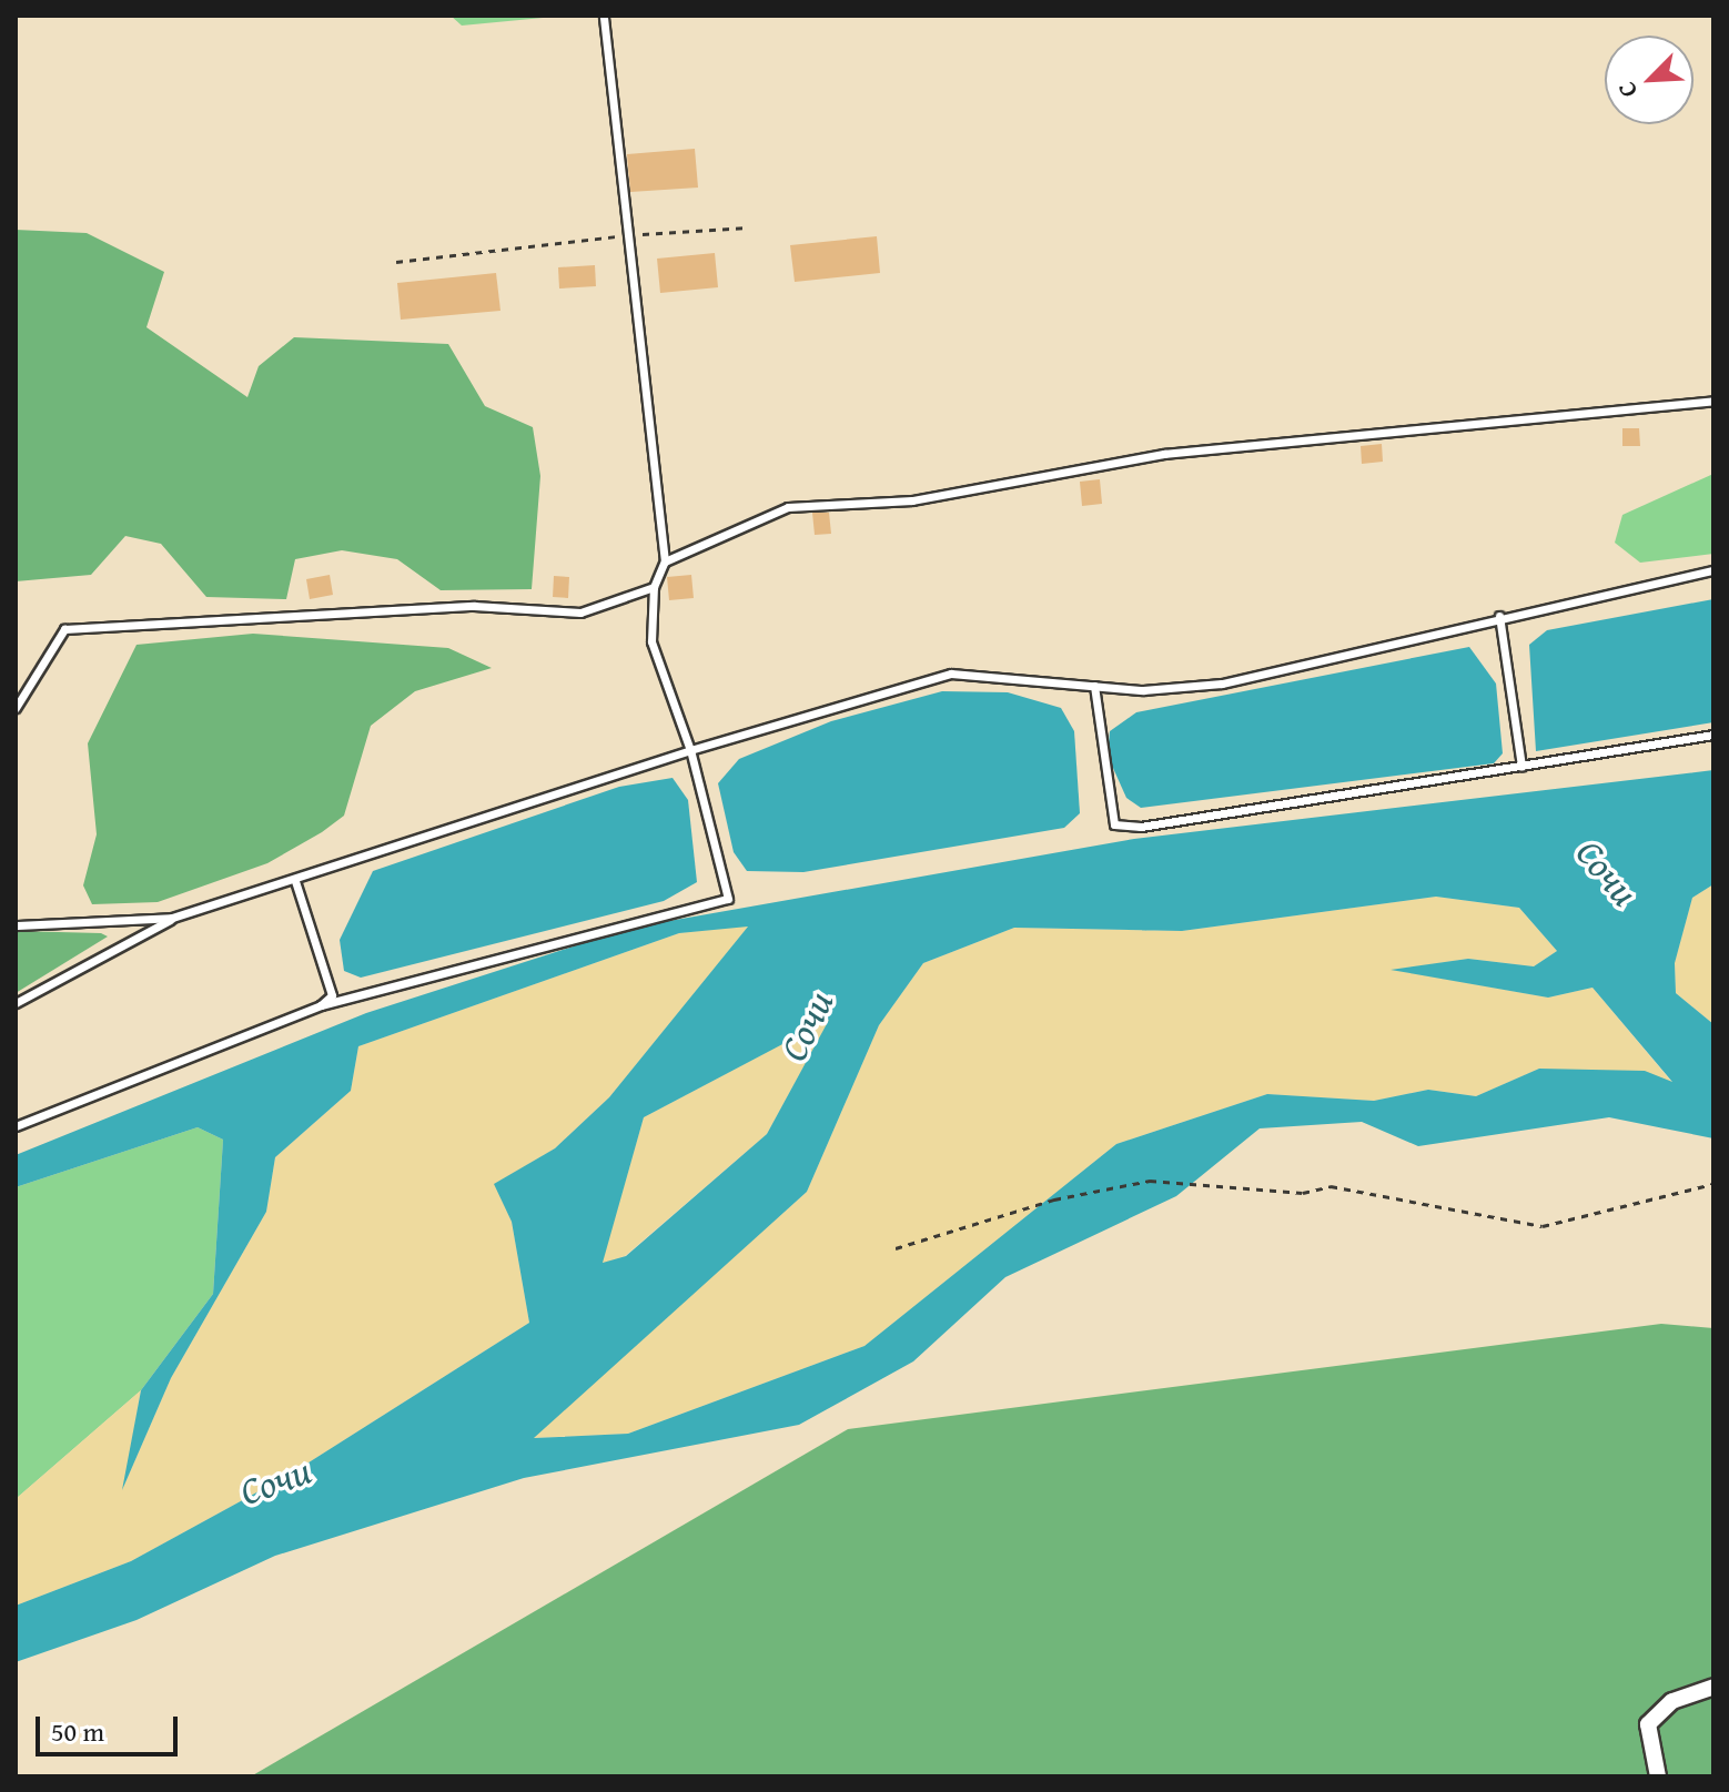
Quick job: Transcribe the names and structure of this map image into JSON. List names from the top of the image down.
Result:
{
  "water": ["Сочи"],
  "scale_bar": "50 m",
  "north": "bottom left"
}
